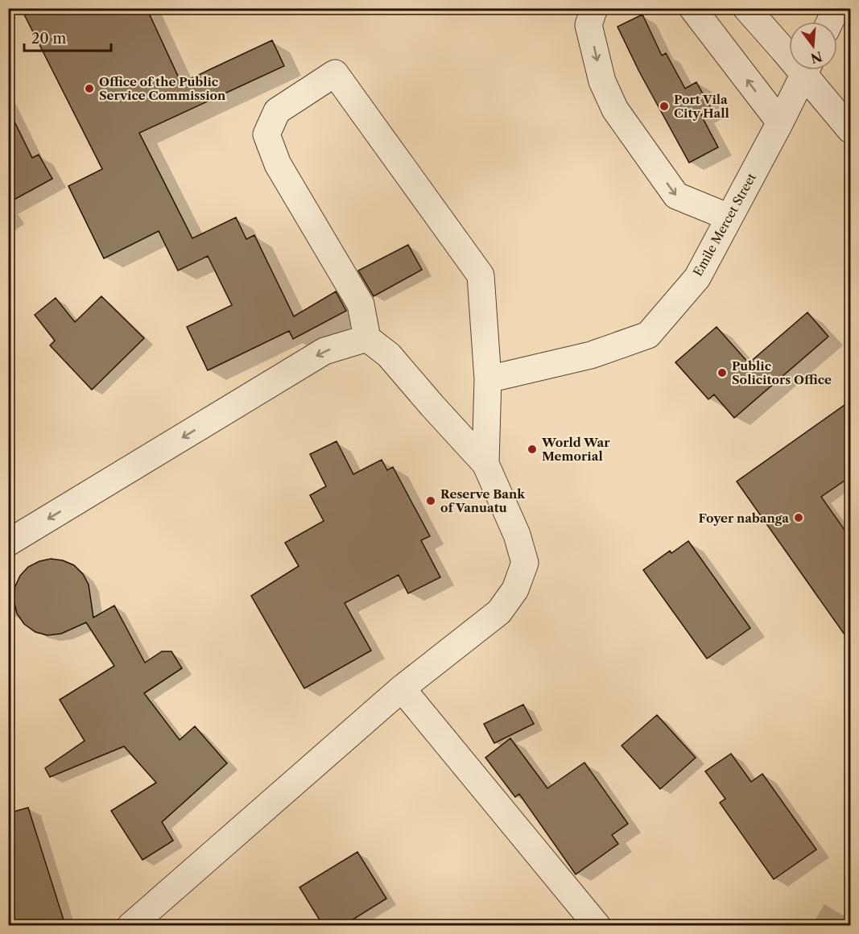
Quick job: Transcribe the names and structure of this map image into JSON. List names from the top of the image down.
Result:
{
  "streets": {
    "street": ["Emile Mercet Street"]
  },
  "places": [
    "Office of the Public Service Commission",
    "Port Vila City Hall",
    "Public Solicitors Office",
    "World War Memorial",
    "Reserve Bank of Vanuatu",
    "Foyer nabanga"
  ],
  "scale_bar": "20 m",
  "north": "bottom"
}
